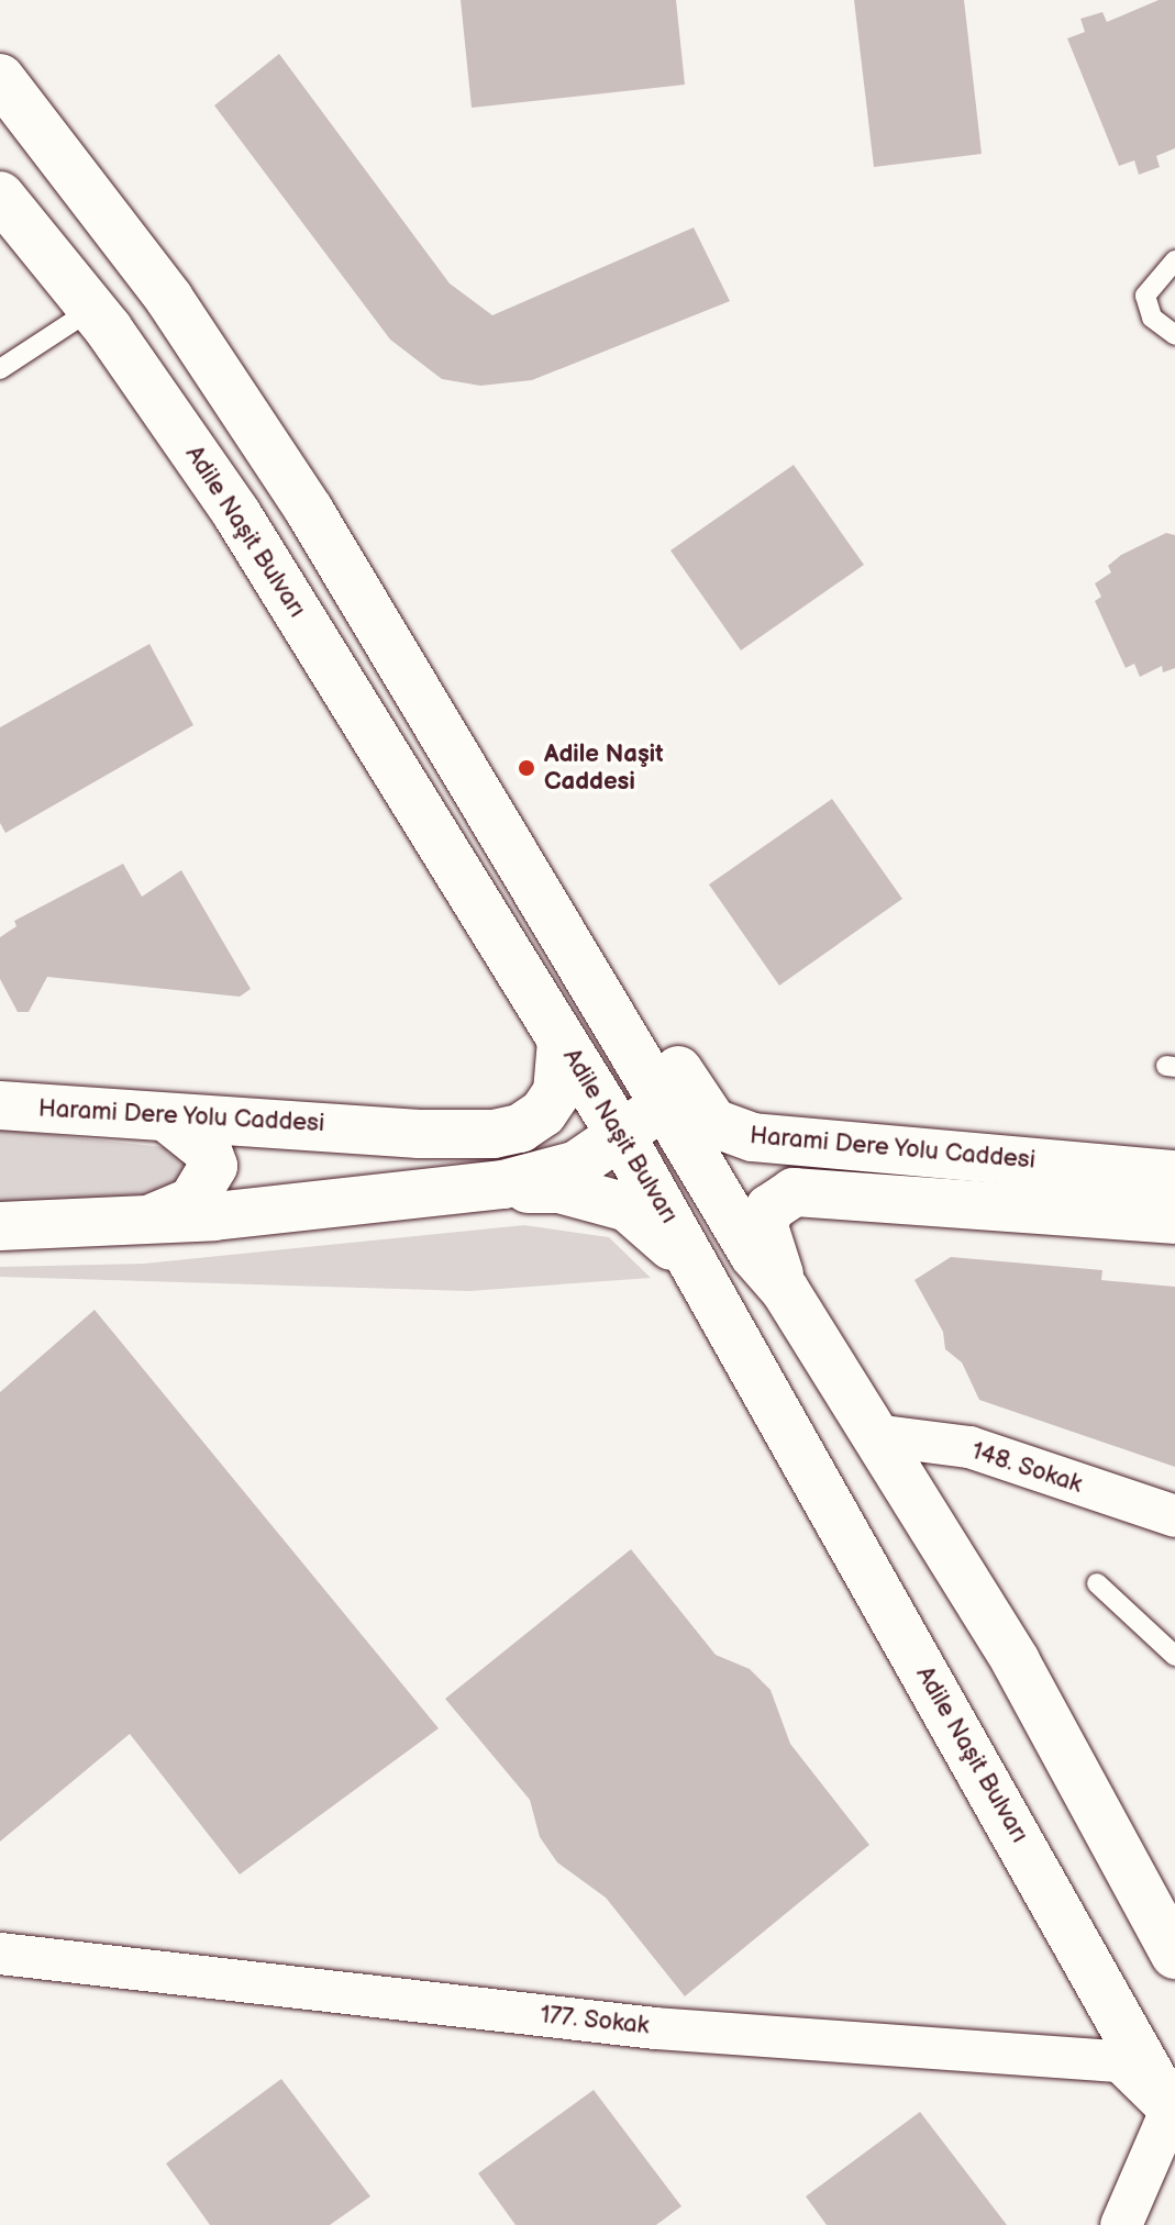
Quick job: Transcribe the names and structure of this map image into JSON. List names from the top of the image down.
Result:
{
  "streets": {
    "main road": ["Adile Naşit Bulvarı", "Harami Dere Yolu Caddesi"],
    "street": ["148. Sokak", "177. Sokak"]
  },
  "crossings": [
    ["Adile Naşit Bulvarı", "Harami Dere Yolu Caddesi"],
    ["Adile Naşit Bulvarı", "177. Sokak"]
  ],
  "places": ["Adile Naşit Caddesi"]
}
